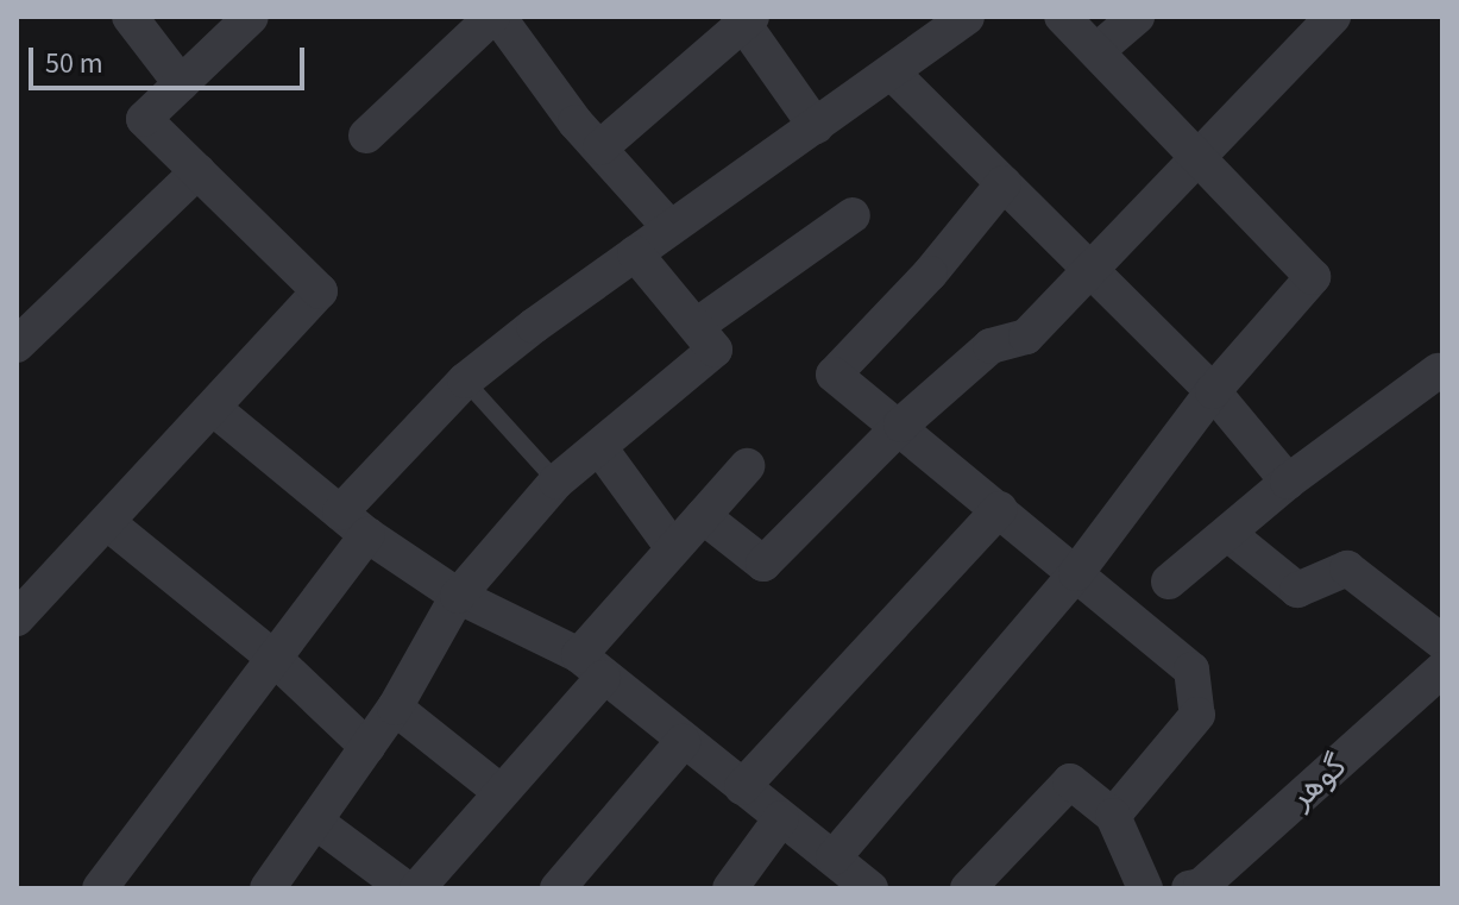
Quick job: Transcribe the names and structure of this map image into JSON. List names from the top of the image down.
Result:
{
  "streets": {
    "street": ["گوهر"]
  },
  "scale_bar": "50 m"
}
